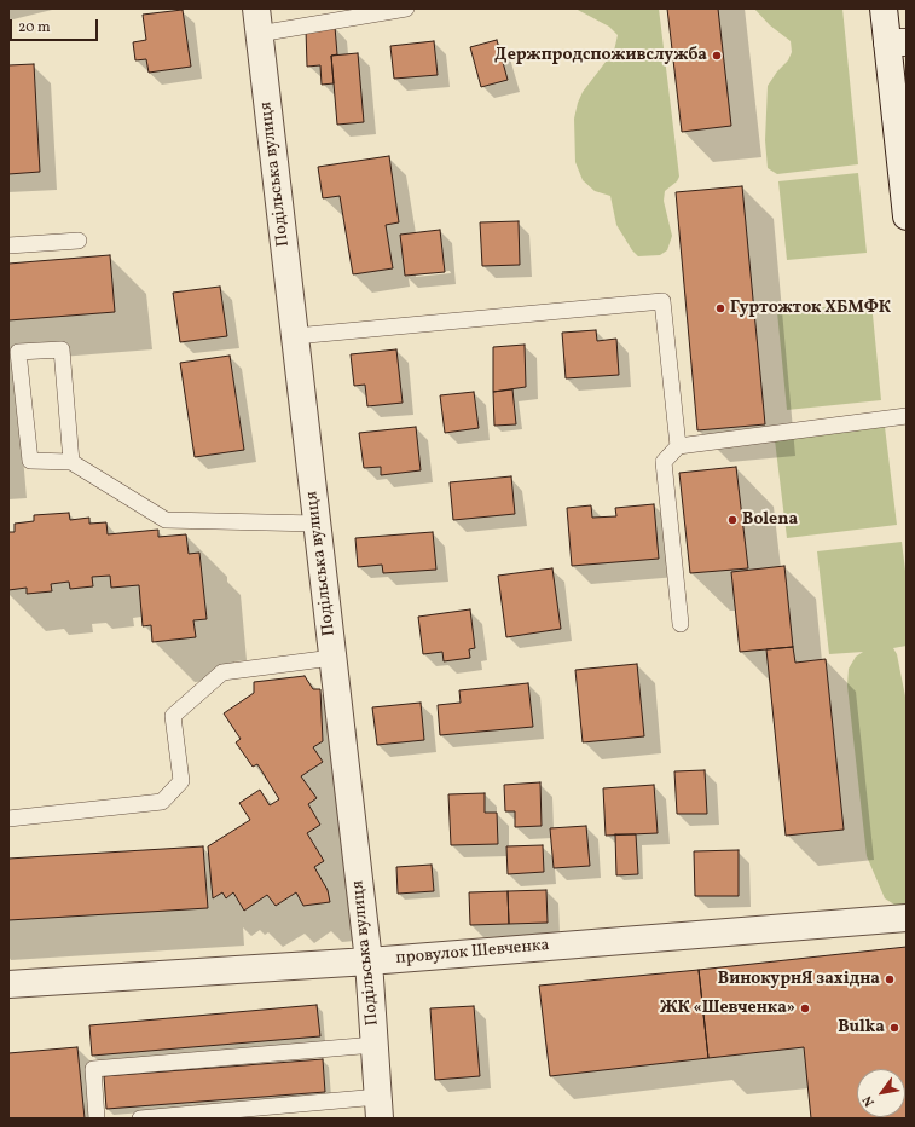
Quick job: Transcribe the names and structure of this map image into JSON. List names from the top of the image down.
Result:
{
  "streets": {
    "street": ["Подільська вулиця", "провулок Шевченка"]
  },
  "crossings": [
    ["Подільська вулиця", "провулок Шевченка"]
  ],
  "places": [
    "Держпродспоживслужба",
    "Гуртожток ХБМФК",
    "Bolena",
    "ВинокурнЯ західна",
    "ЖК «Шевченка»",
    "Bulka"
  ],
  "scale_bar": "20 m",
  "north": "bottom left"
}
